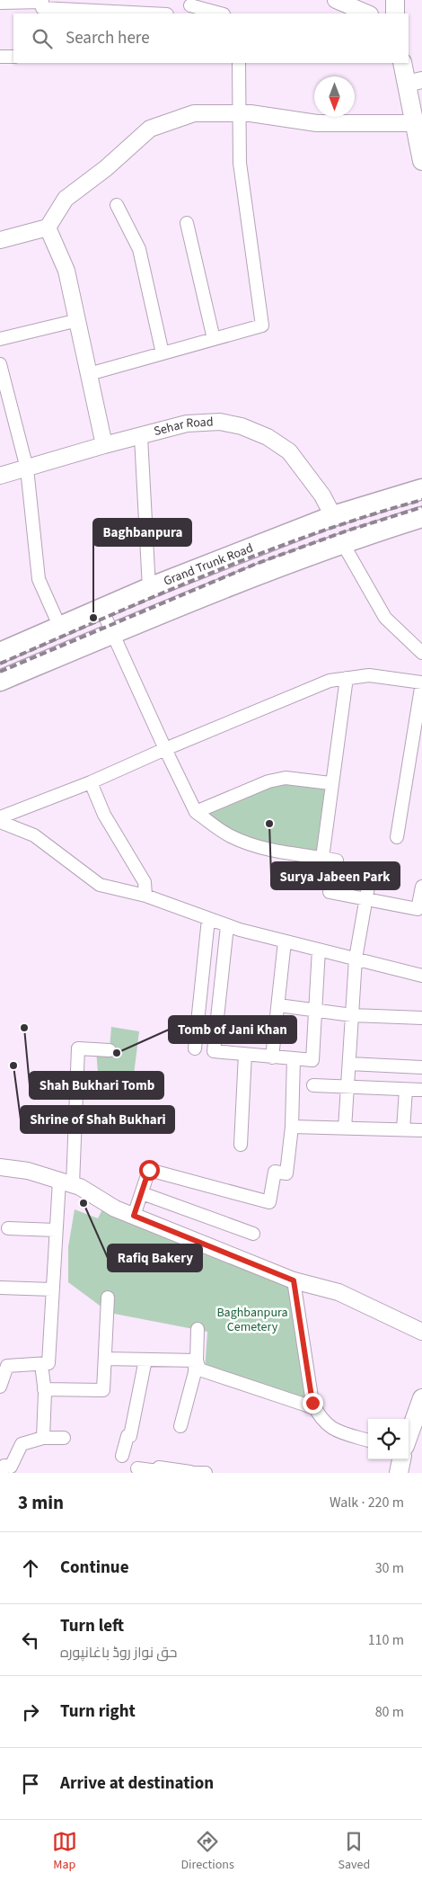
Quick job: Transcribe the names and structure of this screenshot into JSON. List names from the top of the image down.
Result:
{
  "streets": {
    "main road": ["Grand Trunk Road"],
    "street": ["Sehar Road"]
  },
  "crossings": [
    ["Sehar Road", "Grand Trunk Road"]
  ],
  "parks": ["Baghbanpura Cemetery"],
  "places": [
    "Baghbanpura",
    "Surya Jabeen Park",
    "Shah Bukhari Tomb",
    "Tomb of Jani Khan",
    "Shrine of Shah Bukhari",
    "Rafiq Bakery"
  ],
  "north": "bottom",
  "page": {
    "search": "Search here",
    "heading": ["3 min", "Walk · 220 m"],
    "list": [
      ["Continue", "30 m"],
      ["Turn left", "حق نواز روڈ باغانپورہ", "110 m"],
      ["Turn right", "80 m"],
      "Arrive at destination"
    ],
    "nav": ["Map", "Directions", "Saved"]
  }
}
